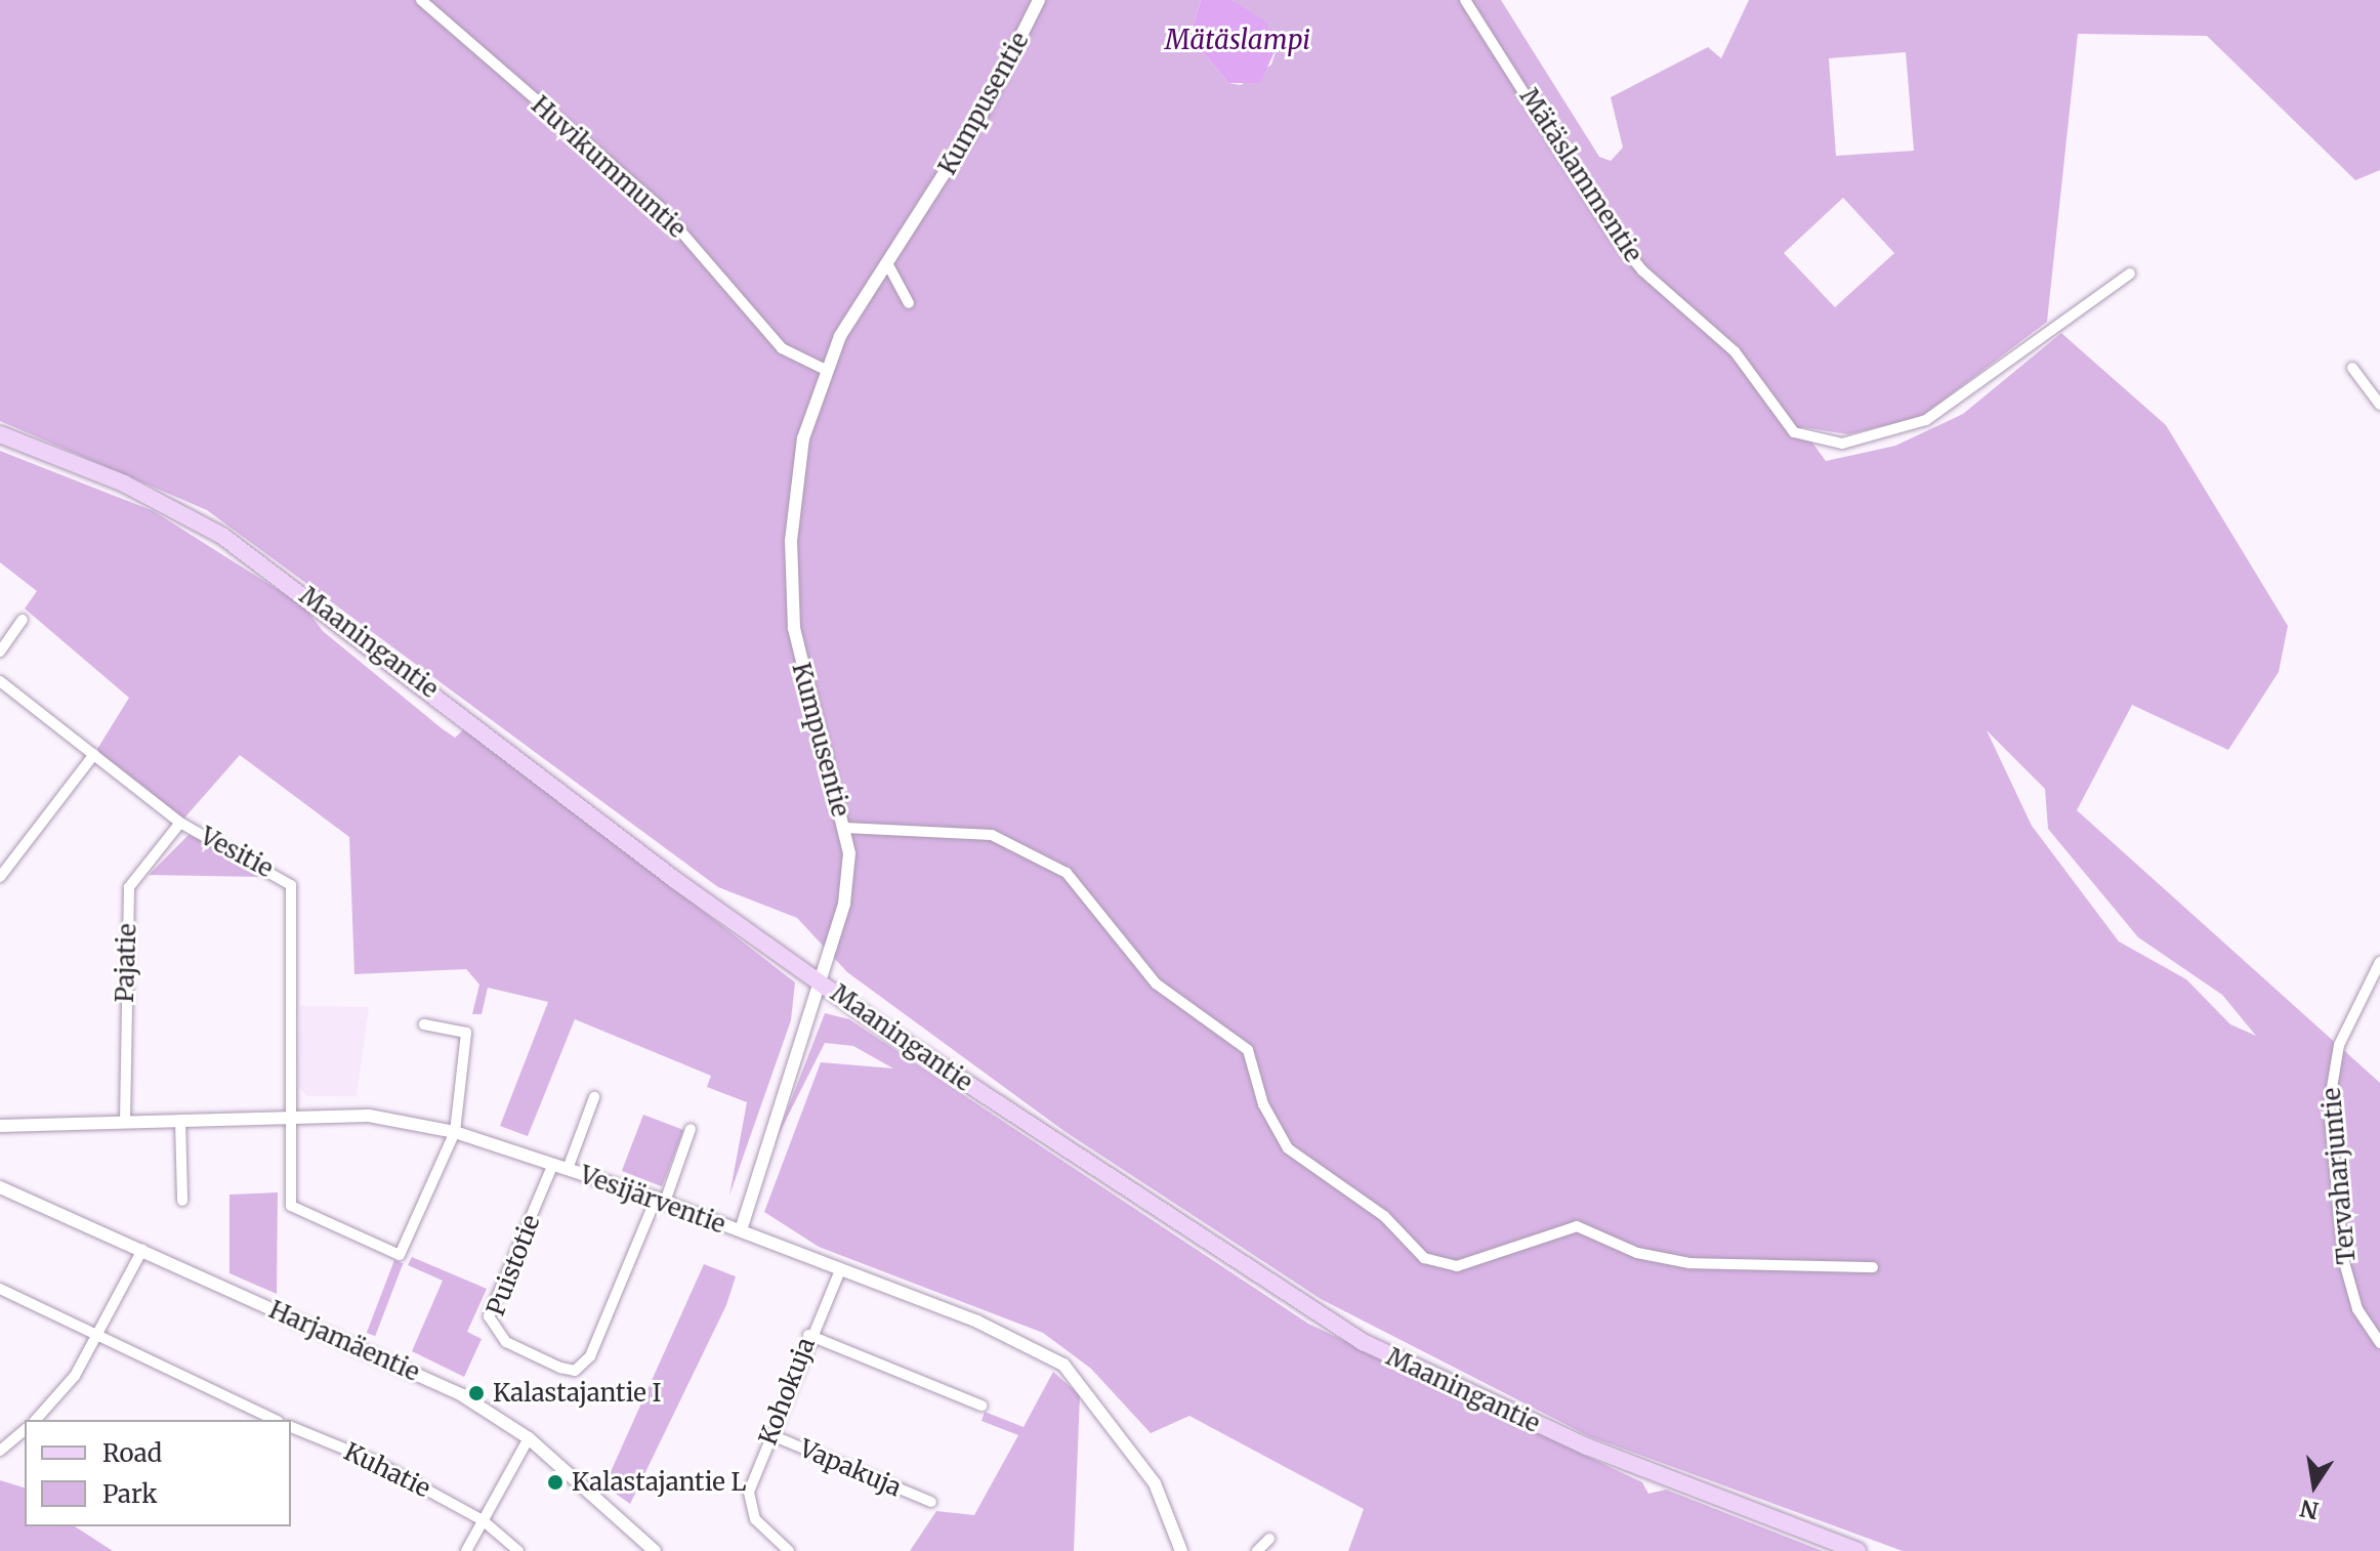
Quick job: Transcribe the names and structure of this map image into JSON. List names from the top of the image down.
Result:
{
  "streets": {
    "main road": ["Maaningantie"],
    "street": [
      "Kumpusentie",
      "Huvikummuntie",
      "Mätäslammentie",
      "Vesitie",
      "Pajatie",
      "Tervaharjuntie",
      "Vesijärventie",
      "Puistotie",
      "Harjamäentie",
      "Kohokuja",
      "Vapakuja",
      "Kuhatie"
    ]
  },
  "crossings": [
    ["Kumpusentie", "Huvikummuntie"],
    ["Kumpusentie", "Maaningantie"],
    ["Kumpusentie", "Vesijärventie"],
    ["Vesitie", "Pajatie"],
    ["Vesitie", "Vesijärventie"],
    ["Pajatie", "Vesijärventie"],
    ["Vesijärventie", "Puistotie"],
    ["Vesijärventie", "Kohokuja"],
    ["Kohokuja", "Vapakuja"]
  ],
  "water": ["Mätäslampi"],
  "places": ["Kalastajantie I", "Kalastajantie L"],
  "legend": ["Road", "Park"],
  "north": "bottom"
}
